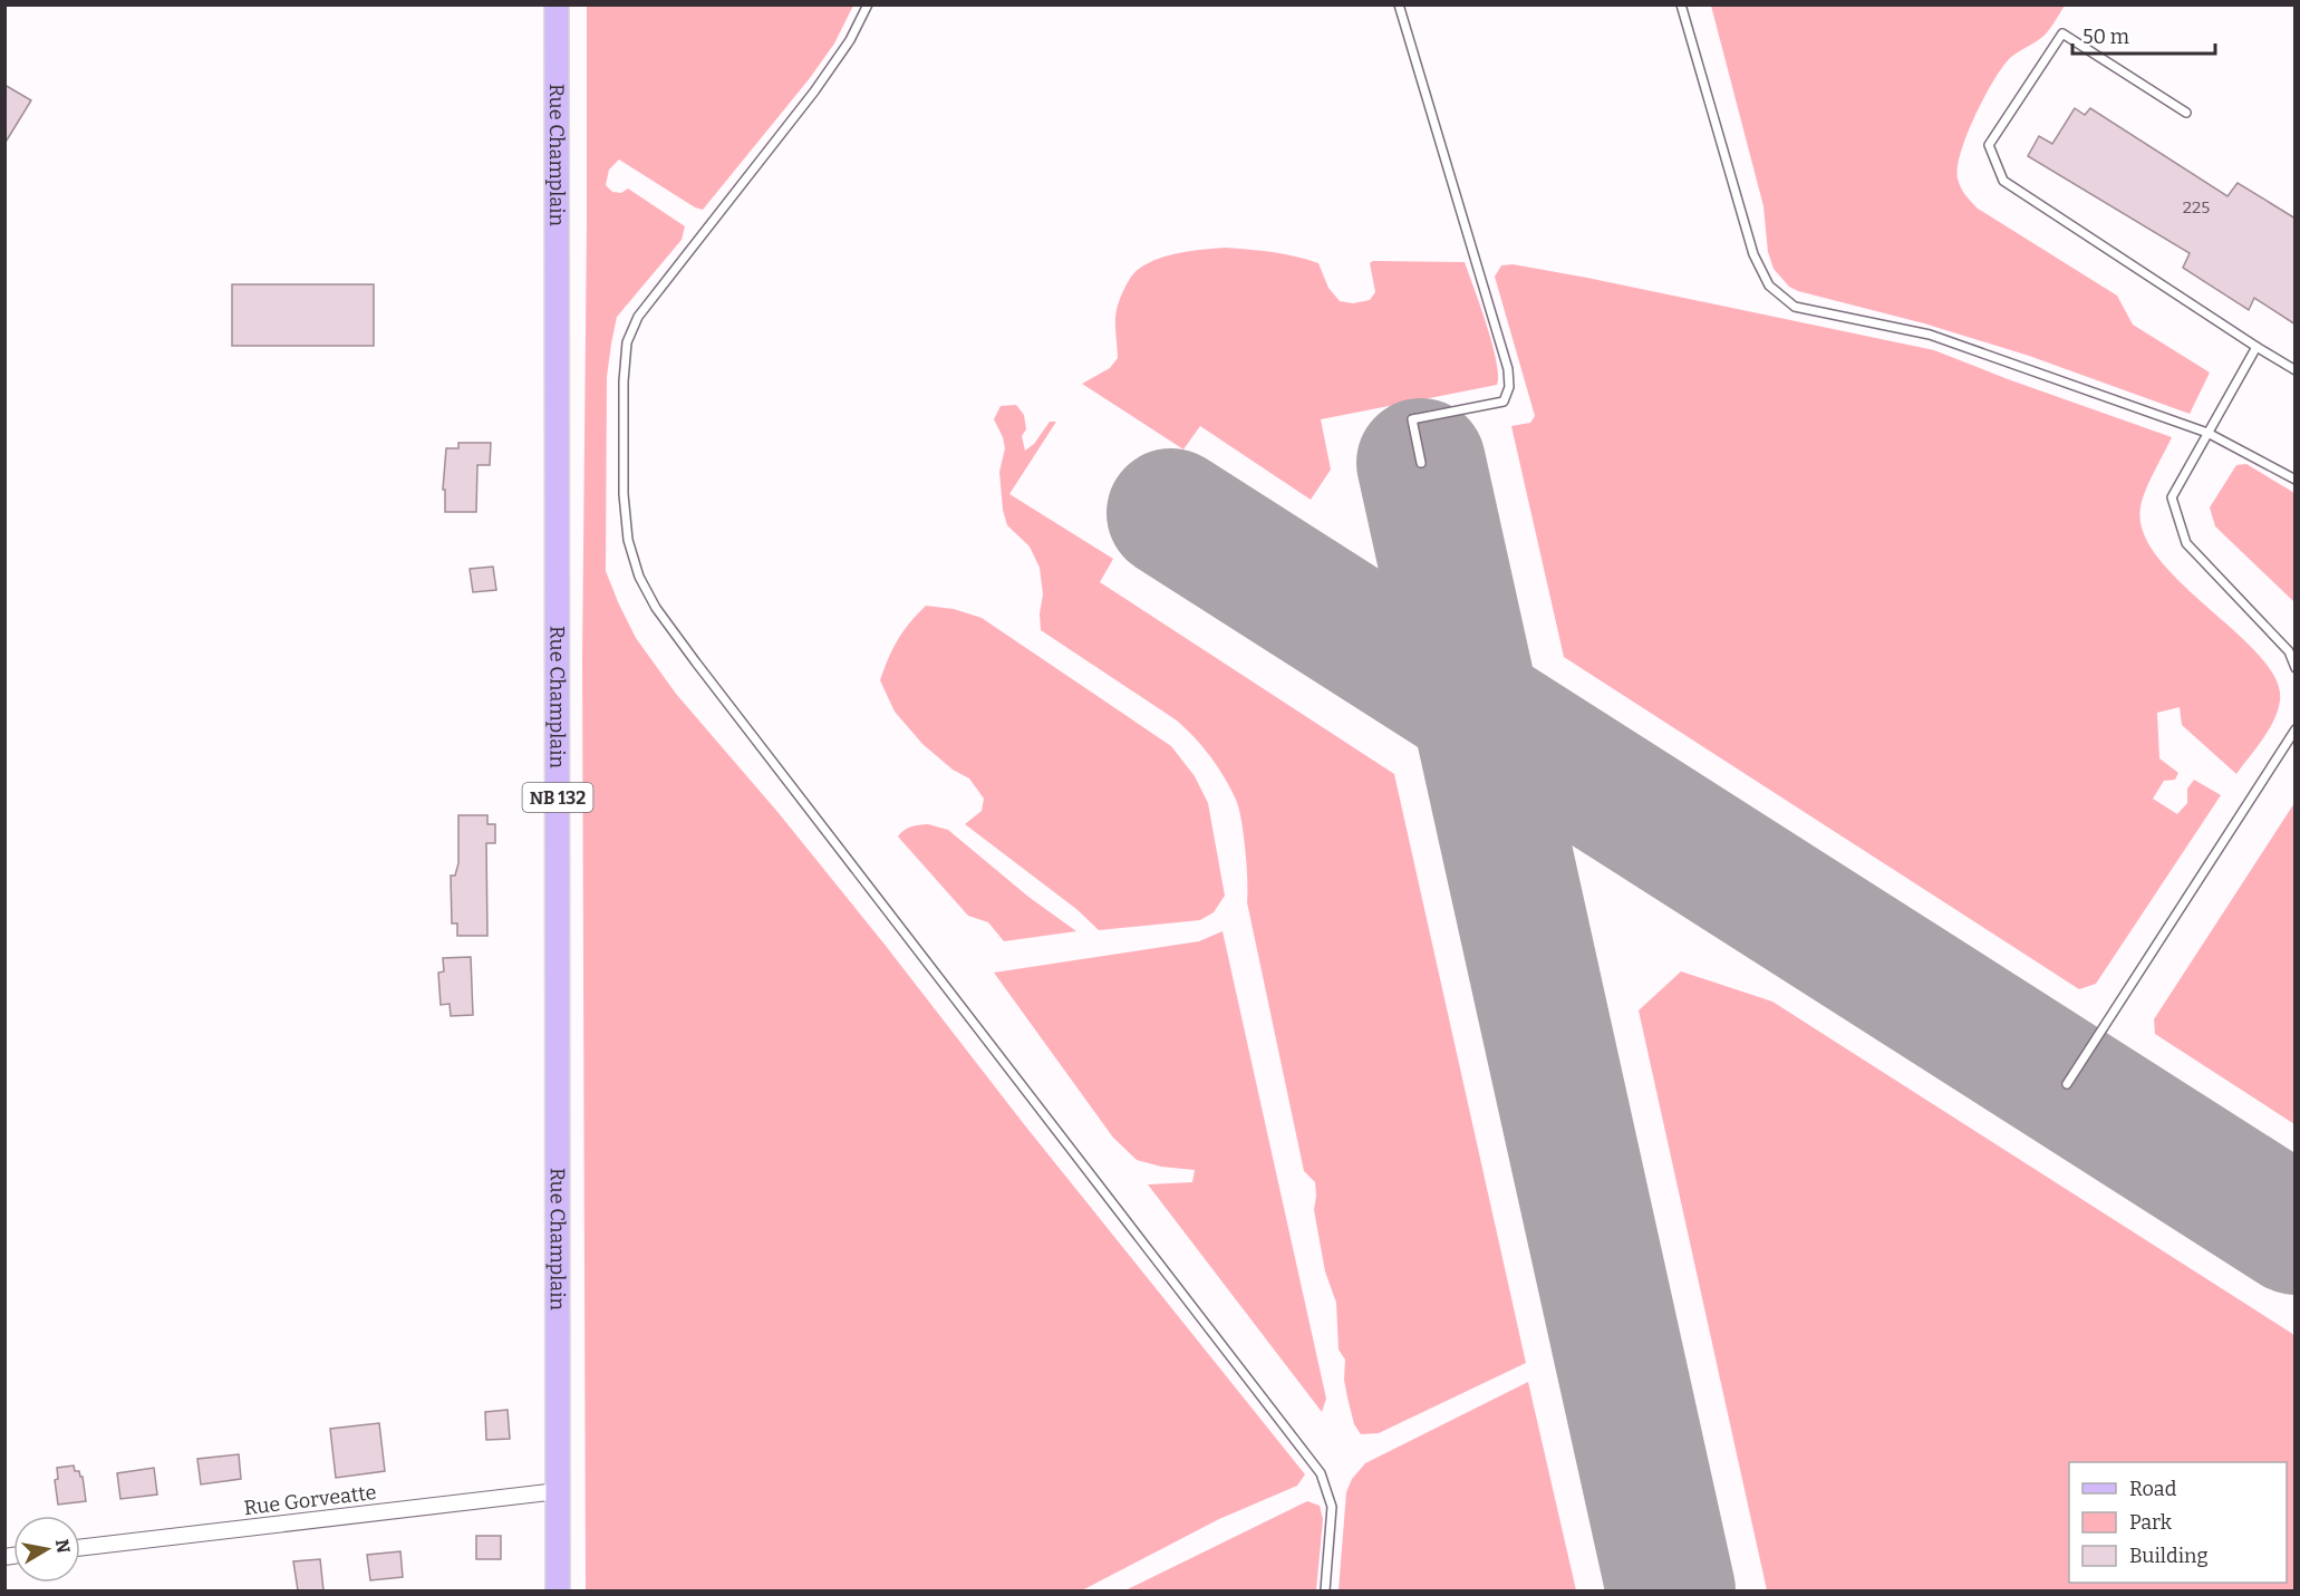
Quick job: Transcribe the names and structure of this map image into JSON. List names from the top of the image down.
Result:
{
  "streets": {
    "main road": ["Rue Champlain", "NB 132"],
    "street": ["Rue Gorveatte"]
  },
  "crossings": [
    ["Rue Champlain", "Rue Gorveatte"]
  ],
  "house_numbers": ["225"],
  "legend": ["Road", "Park", "Building"],
  "scale_bar": "50 m",
  "north": "right"
}
